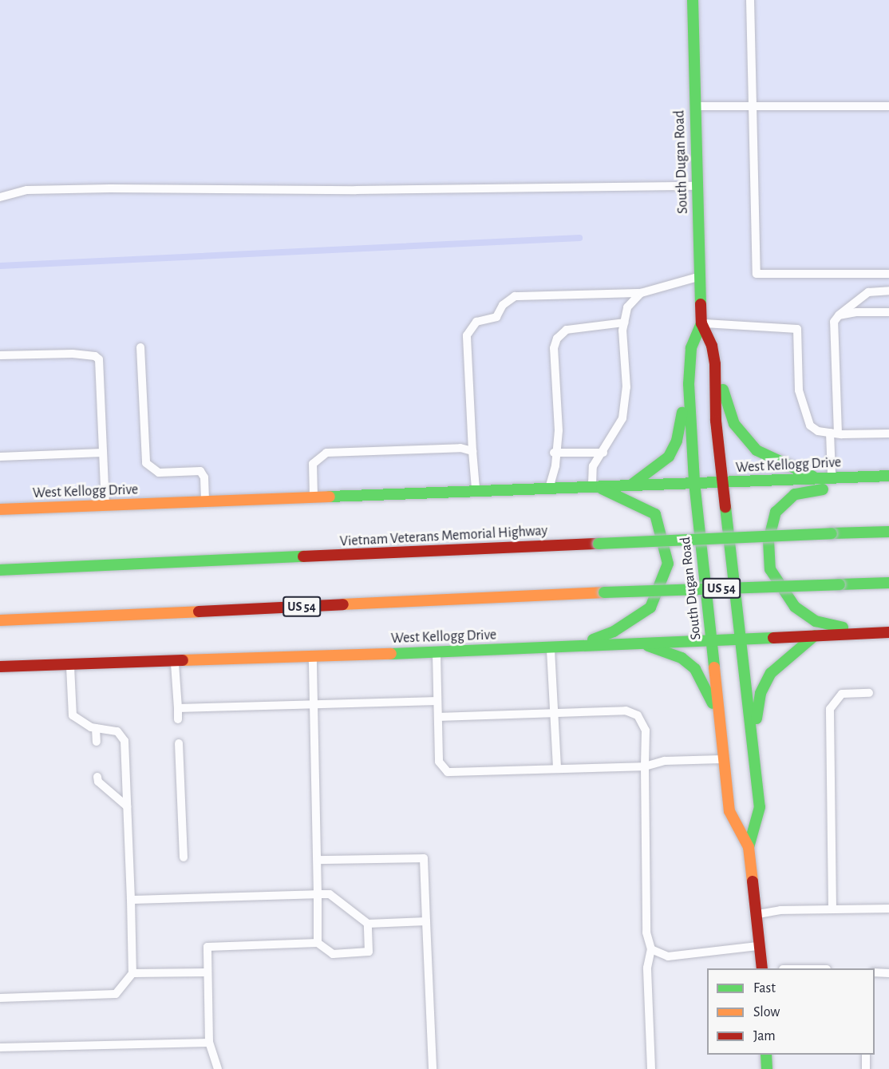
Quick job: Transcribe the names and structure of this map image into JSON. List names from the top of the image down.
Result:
{
  "streets": {
    "main road": [
      "South Dugan Road",
      "West Kellogg Drive",
      "Vietnam Veterans Memorial Highway",
      "US 54"
    ]
  },
  "crossings": [
    ["South Dugan Road", "West Kellogg Drive"]
  ],
  "legend": ["Fast", "Slow", "Jam"]
}
